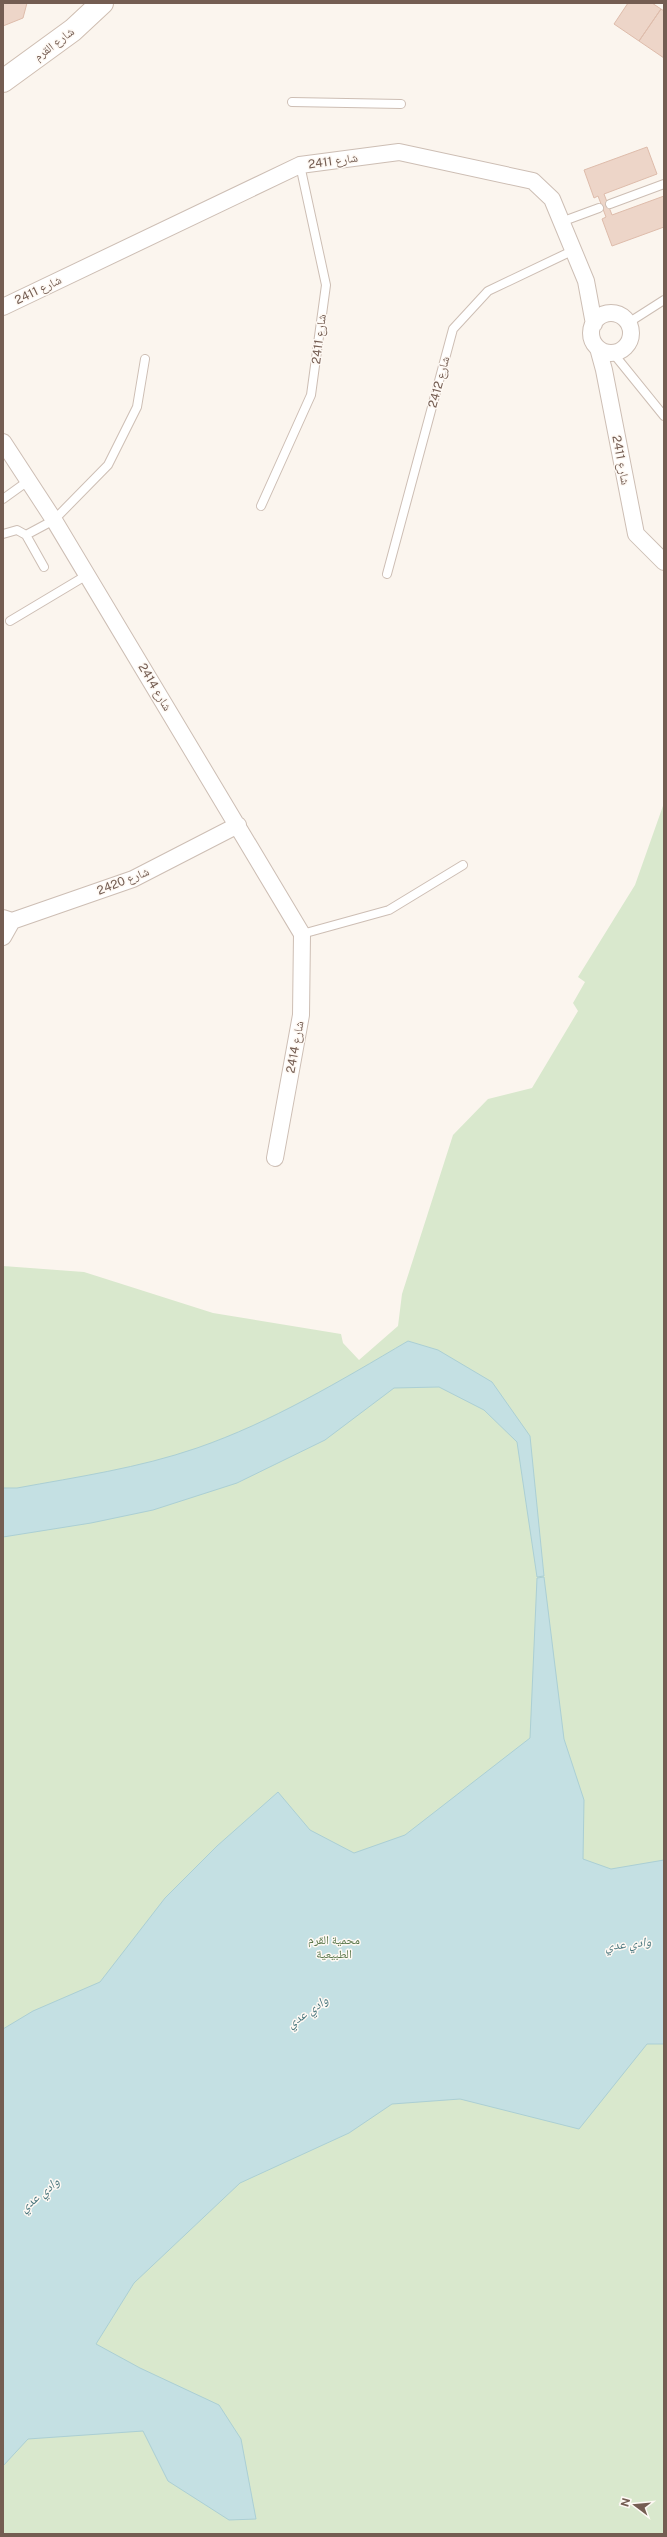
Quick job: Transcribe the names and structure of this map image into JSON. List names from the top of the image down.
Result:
{
  "streets": {
    "main road": ["شارع القرم"],
    "street": ["شارع 2411", "2414 شارع", "2420 شارع"],
    "lane": ["2411 شارع", "2412 شارع"]
  },
  "crossings": [
    ["شارع 2411", "2411 شارع"],
    ["شارع 2411", "2412 شارع"],
    ["2414 شارع", "2420 شارع"]
  ],
  "water": ["وادي عدي"],
  "parks": ["محمية القرم الطبيعية"],
  "north": "left"
}
